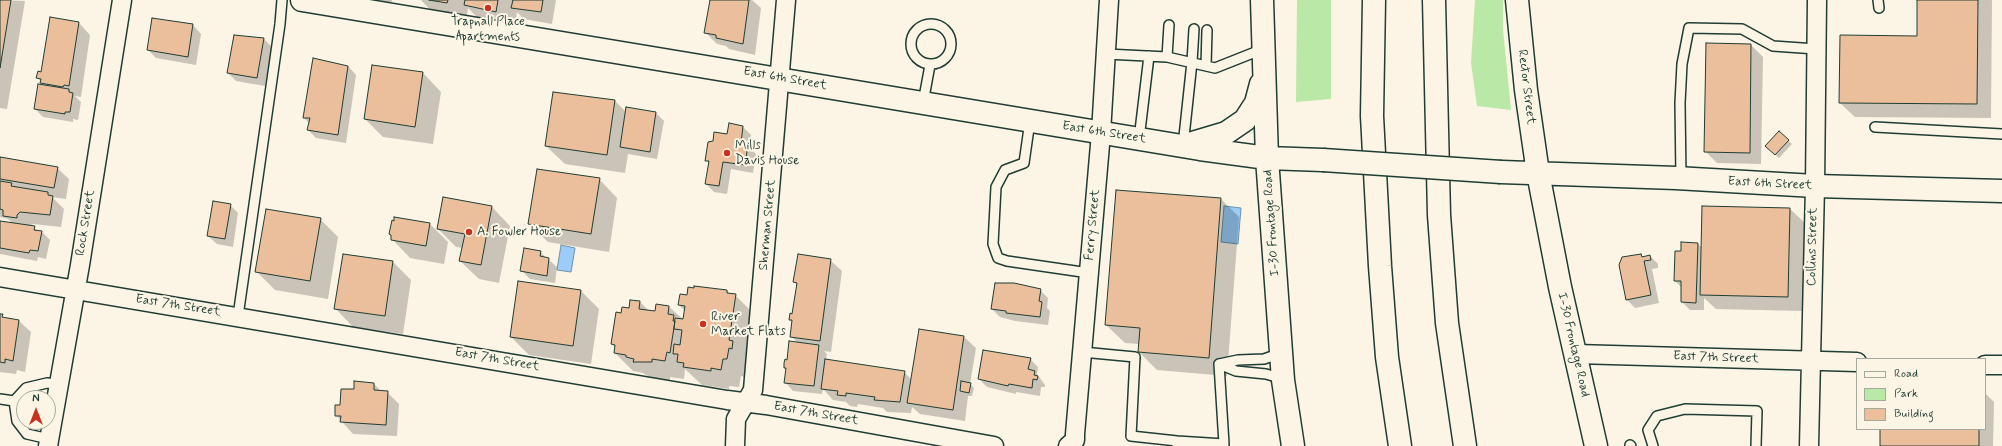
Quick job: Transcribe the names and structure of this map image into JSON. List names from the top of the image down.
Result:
{
  "streets": {
    "main road": ["East 6th Street", "Rector Street", "I-30 Frontage Road"],
    "street": [
      "Rock Street",
      "Sherman Street",
      "Ferry Street",
      "Collins Street",
      "East 7th Street"
    ]
  },
  "crossings": [
    ["East 6th Street", "Rector Street"],
    ["East 6th Street", "I-30 Frontage Road"],
    ["East 6th Street", "Sherman Street"],
    ["East 6th Street", "Ferry Street"],
    ["East 6th Street", "Collins Street"],
    ["Rector Street", "I-30 Frontage Road"],
    ["Rock Street", "East 7th Street"],
    ["I-30 Frontage Road", "East 7th Street"],
    ["Sherman Street", "East 7th Street"],
    ["Collins Street", "East 7th Street"]
  ],
  "places": [
    "Trapnall Place Apartments",
    "Mills Davis House",
    "A. Fowler House",
    "River Market Flats"
  ],
  "legend": ["Road", "Park", "Building"],
  "north": "top"
}
